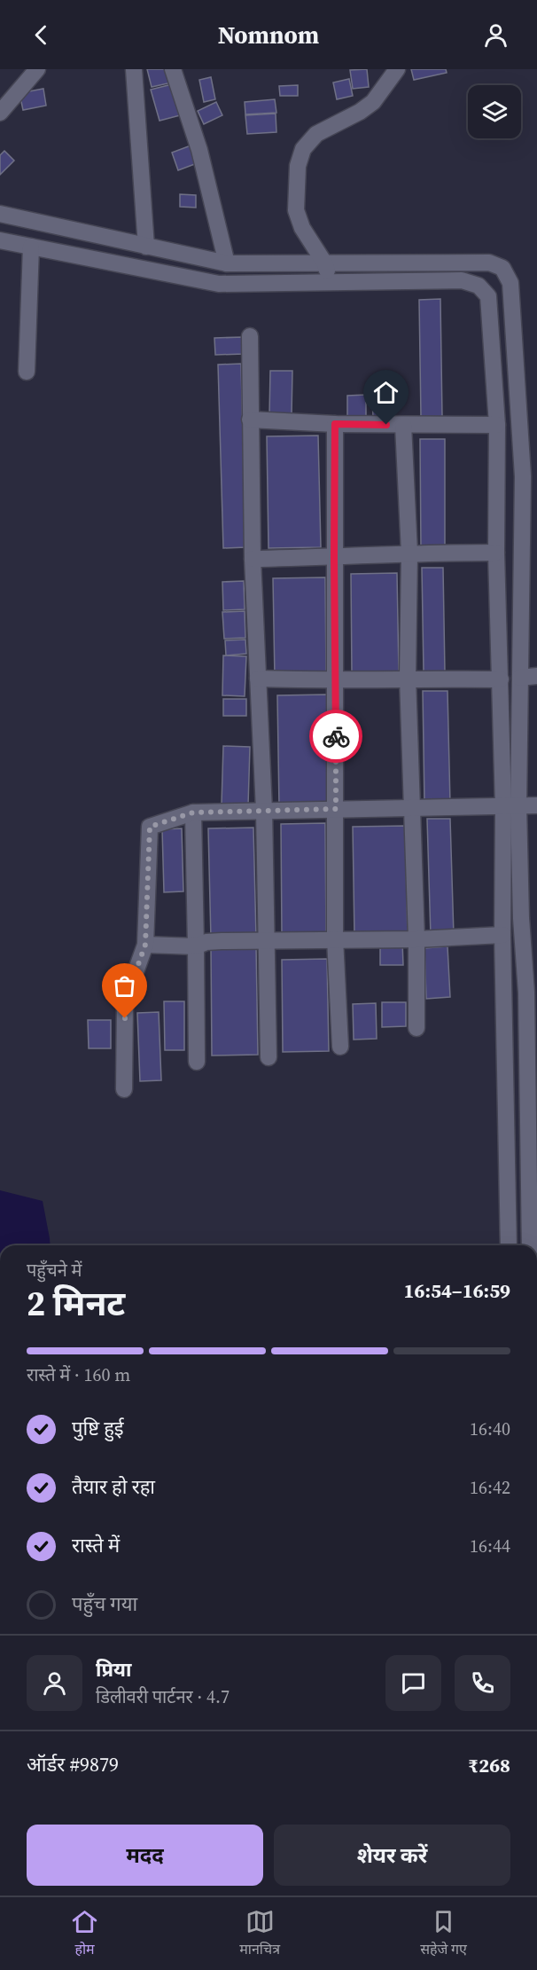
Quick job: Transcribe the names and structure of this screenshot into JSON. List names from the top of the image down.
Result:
{
  "page": {
    "header": "Nomnom",
    "heading": ["2 मिनट", "पहुँचने में", "16:54–16:59"],
    "panel": [
      "प्रिया",
      "डिलीवरी पार्टनर · 4.7",
      "ऑर्डर #9879",
      "₹268"
    ],
    "bar": "रास्ते में · 160 m",
    "list": [
      ["पुष्टि हुई", "16:40"],
      ["तैयार हो रहा", "16:42"],
      ["रास्ते में", "16:44"],
      "पहुँच गया"
    ],
    "buttons": ["मदद", "शेयर करें"],
    "tabs": ["होम", "मानचित्र", "सहेजे गए"]
  }
}
